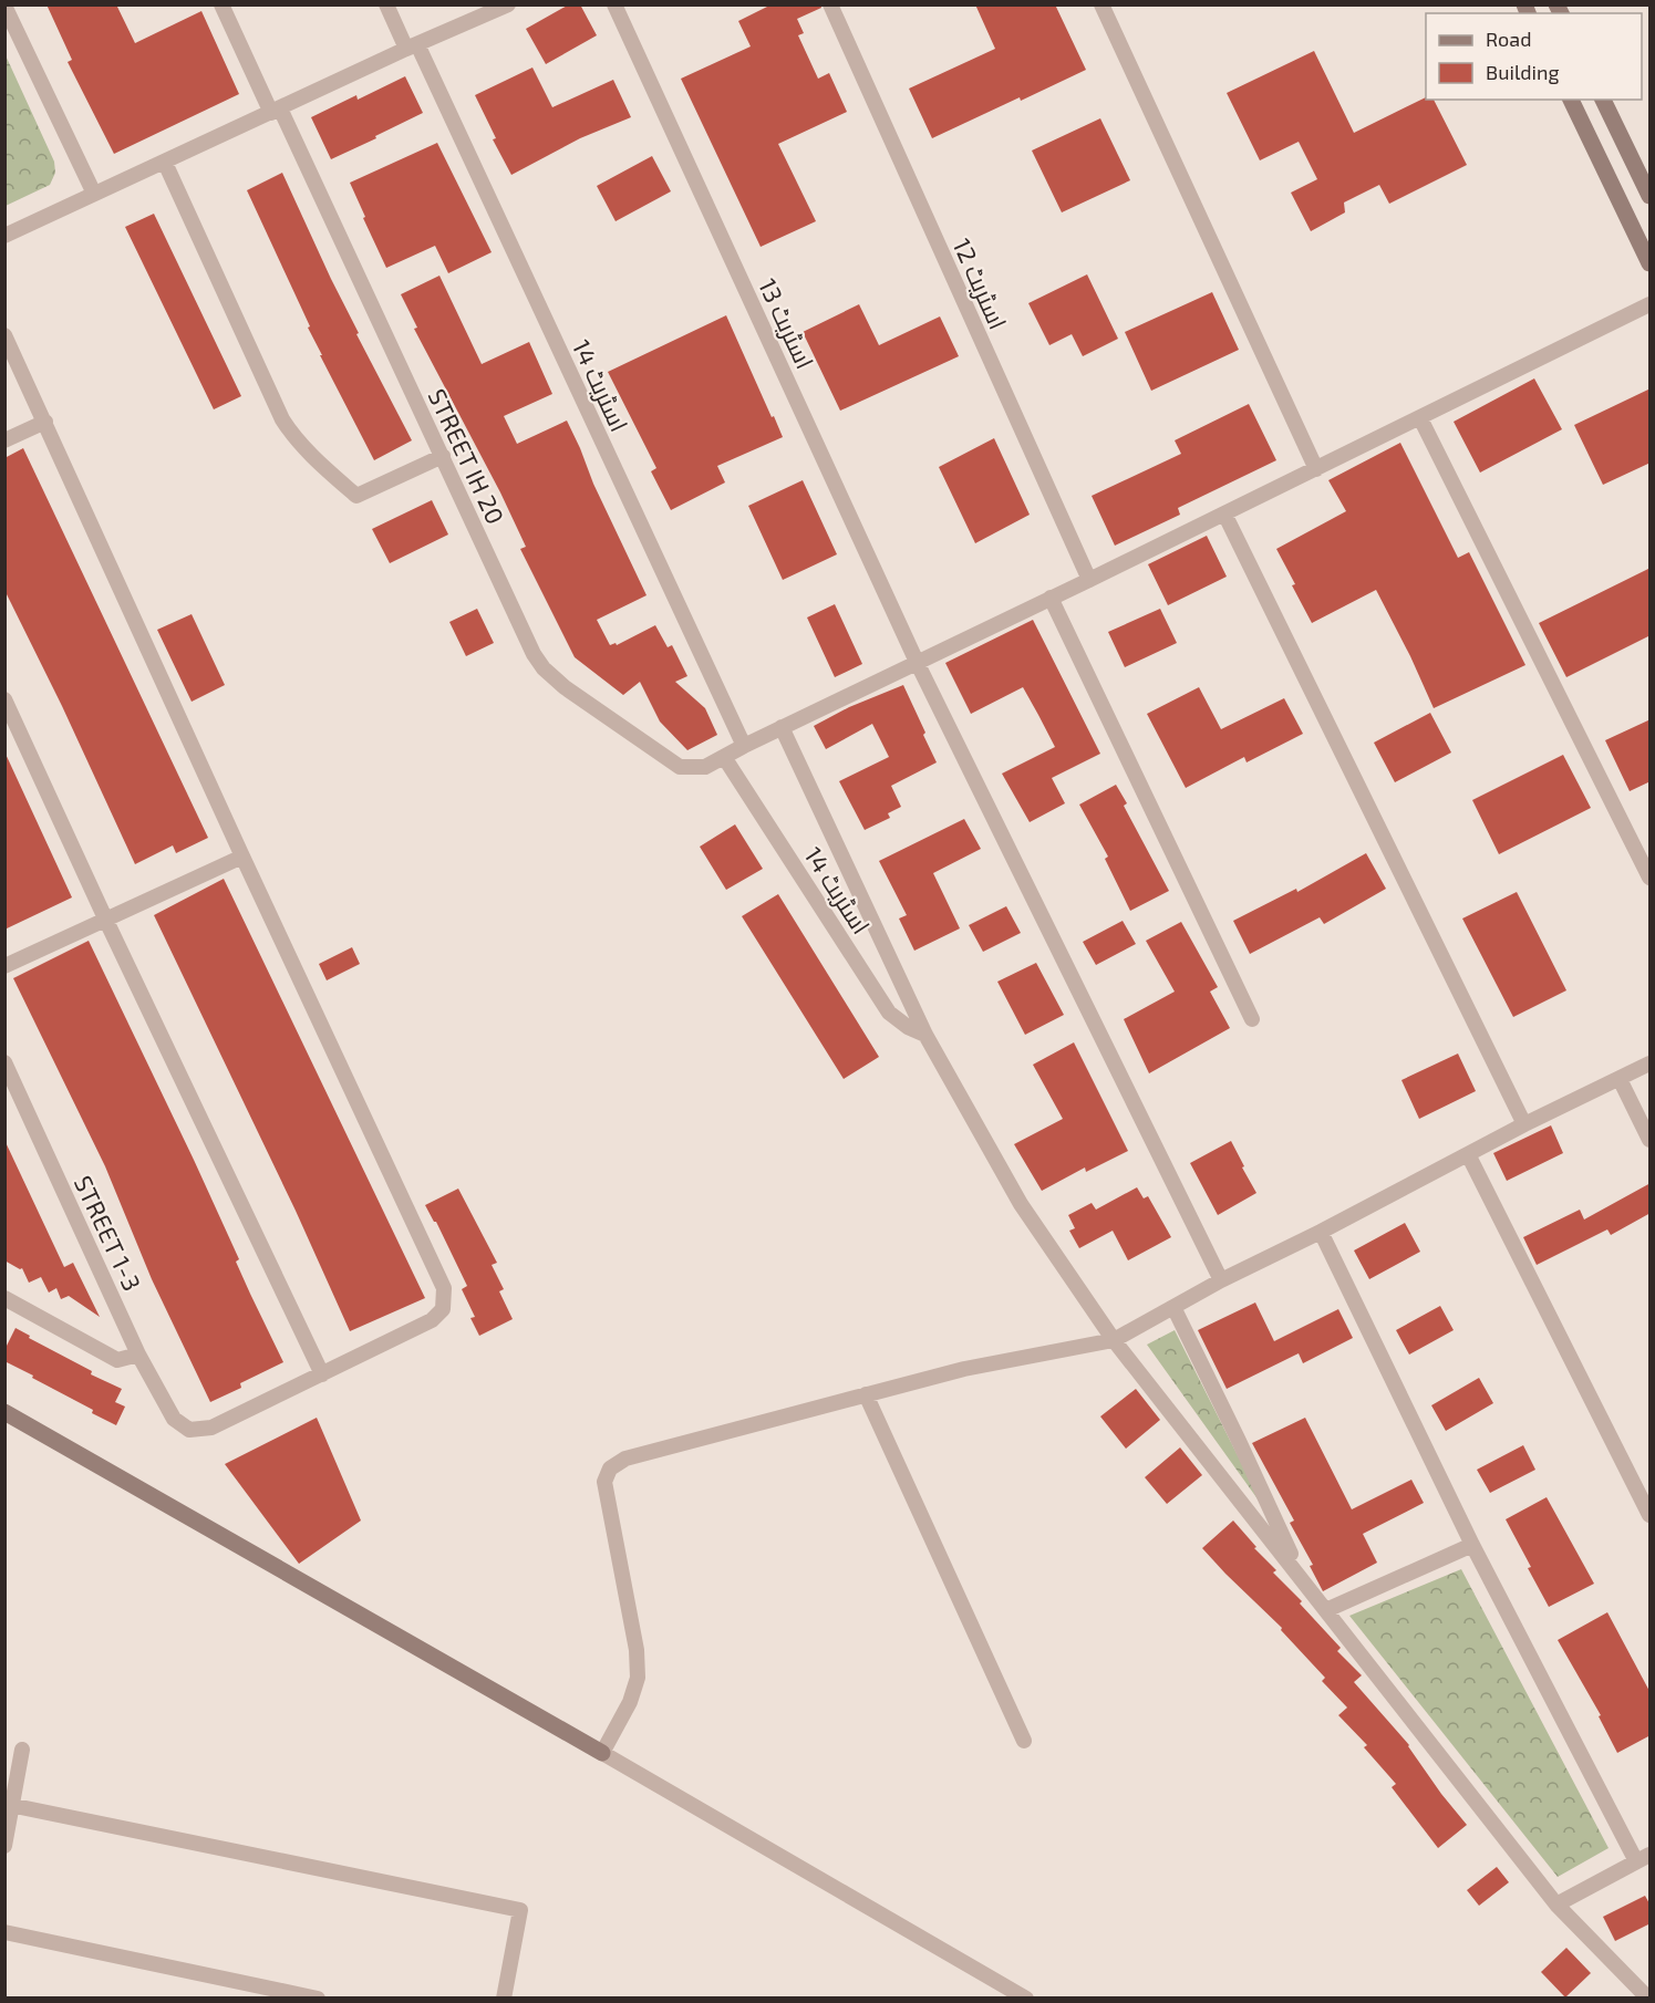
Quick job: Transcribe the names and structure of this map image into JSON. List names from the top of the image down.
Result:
{
  "streets": {
    "street": [
      "اسٹریٹ 12",
      "اسٹریٹ 13",
      "اسٹریٹ 14",
      "STREET IH 20",
      "STREET 1-3"
    ]
  },
  "crossings": [
    ["اسٹریٹ 14", "STREET IH 20"]
  ],
  "legend": ["Road", "Building"]
}
